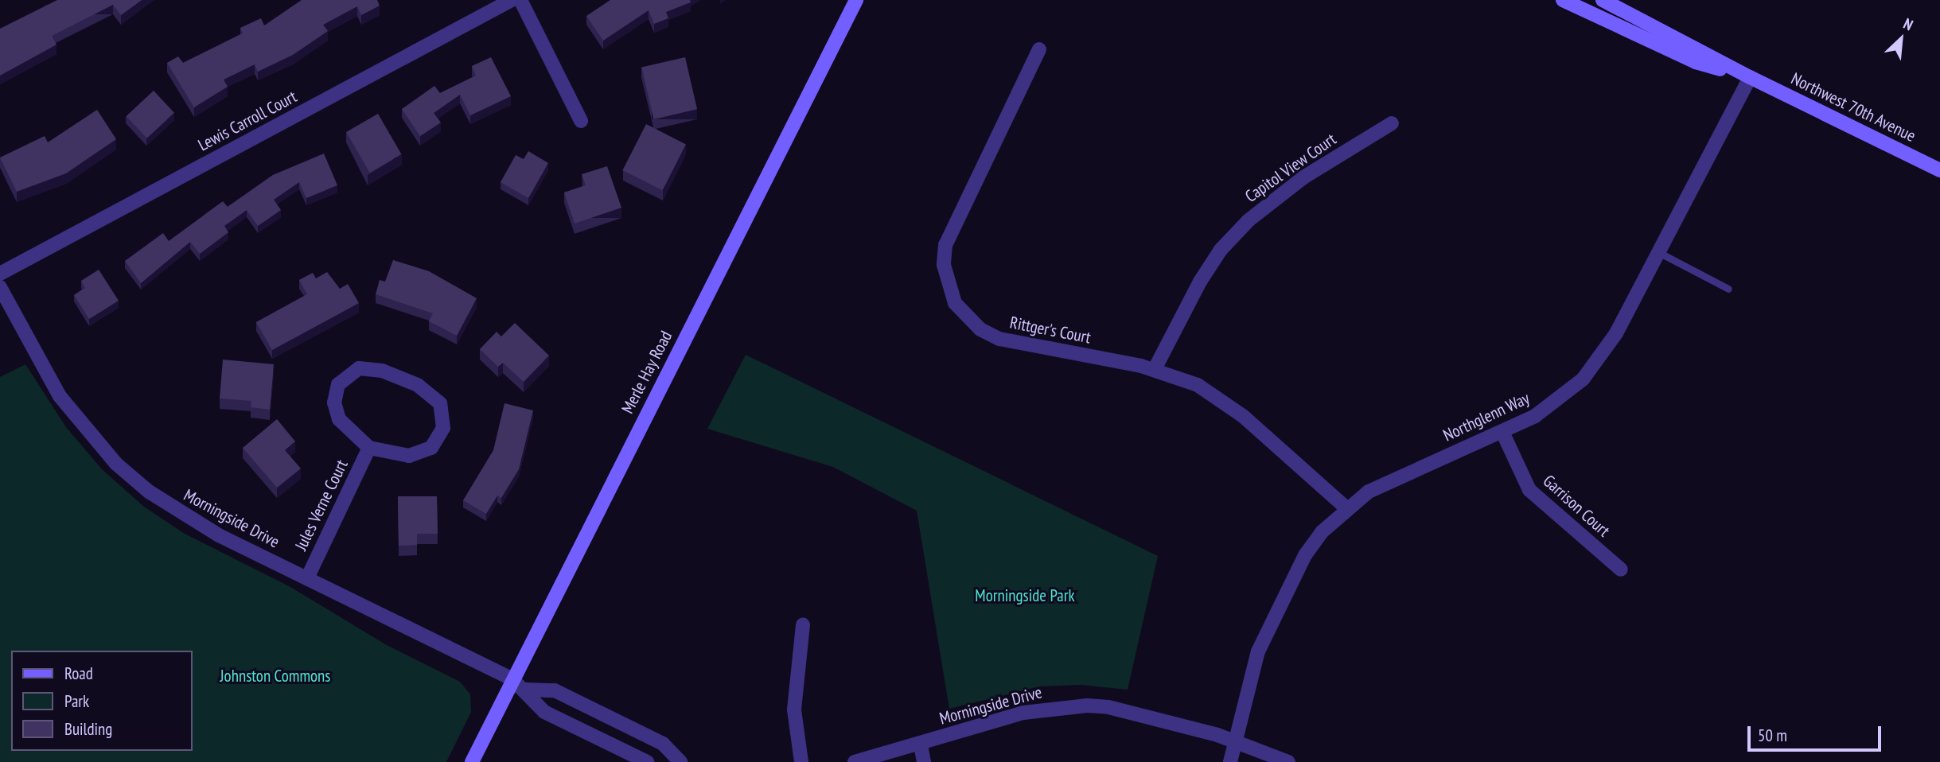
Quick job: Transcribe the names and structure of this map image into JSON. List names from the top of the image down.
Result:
{
  "streets": {
    "main road": ["Northwest 70th Avenue", "Merle Hay Road"],
    "street": [
      "Lewis Carroll Court",
      "Capitol View Court",
      "Rittger's Court",
      "Northglenn Way",
      "Jules Verne Court",
      "Garrison Court",
      "Morningside Drive"
    ]
  },
  "crossings": [
    ["Northwest 70th Avenue", "Northglenn Way"],
    ["Capitol View Court", "Rittger's Court"],
    ["Rittger's Court", "Northglenn Way"],
    ["Merle Hay Road", "Morningside Drive"],
    ["Northglenn Way", "Garrison Court"],
    ["Northglenn Way", "Morningside Drive"],
    ["Jules Verne Court", "Morningside Drive"]
  ],
  "parks": ["Morningside Park", "Johnston Commons"],
  "legend": ["Road", "Park", "Building"],
  "scale_bar": "50 m",
  "north": "top right"
}
